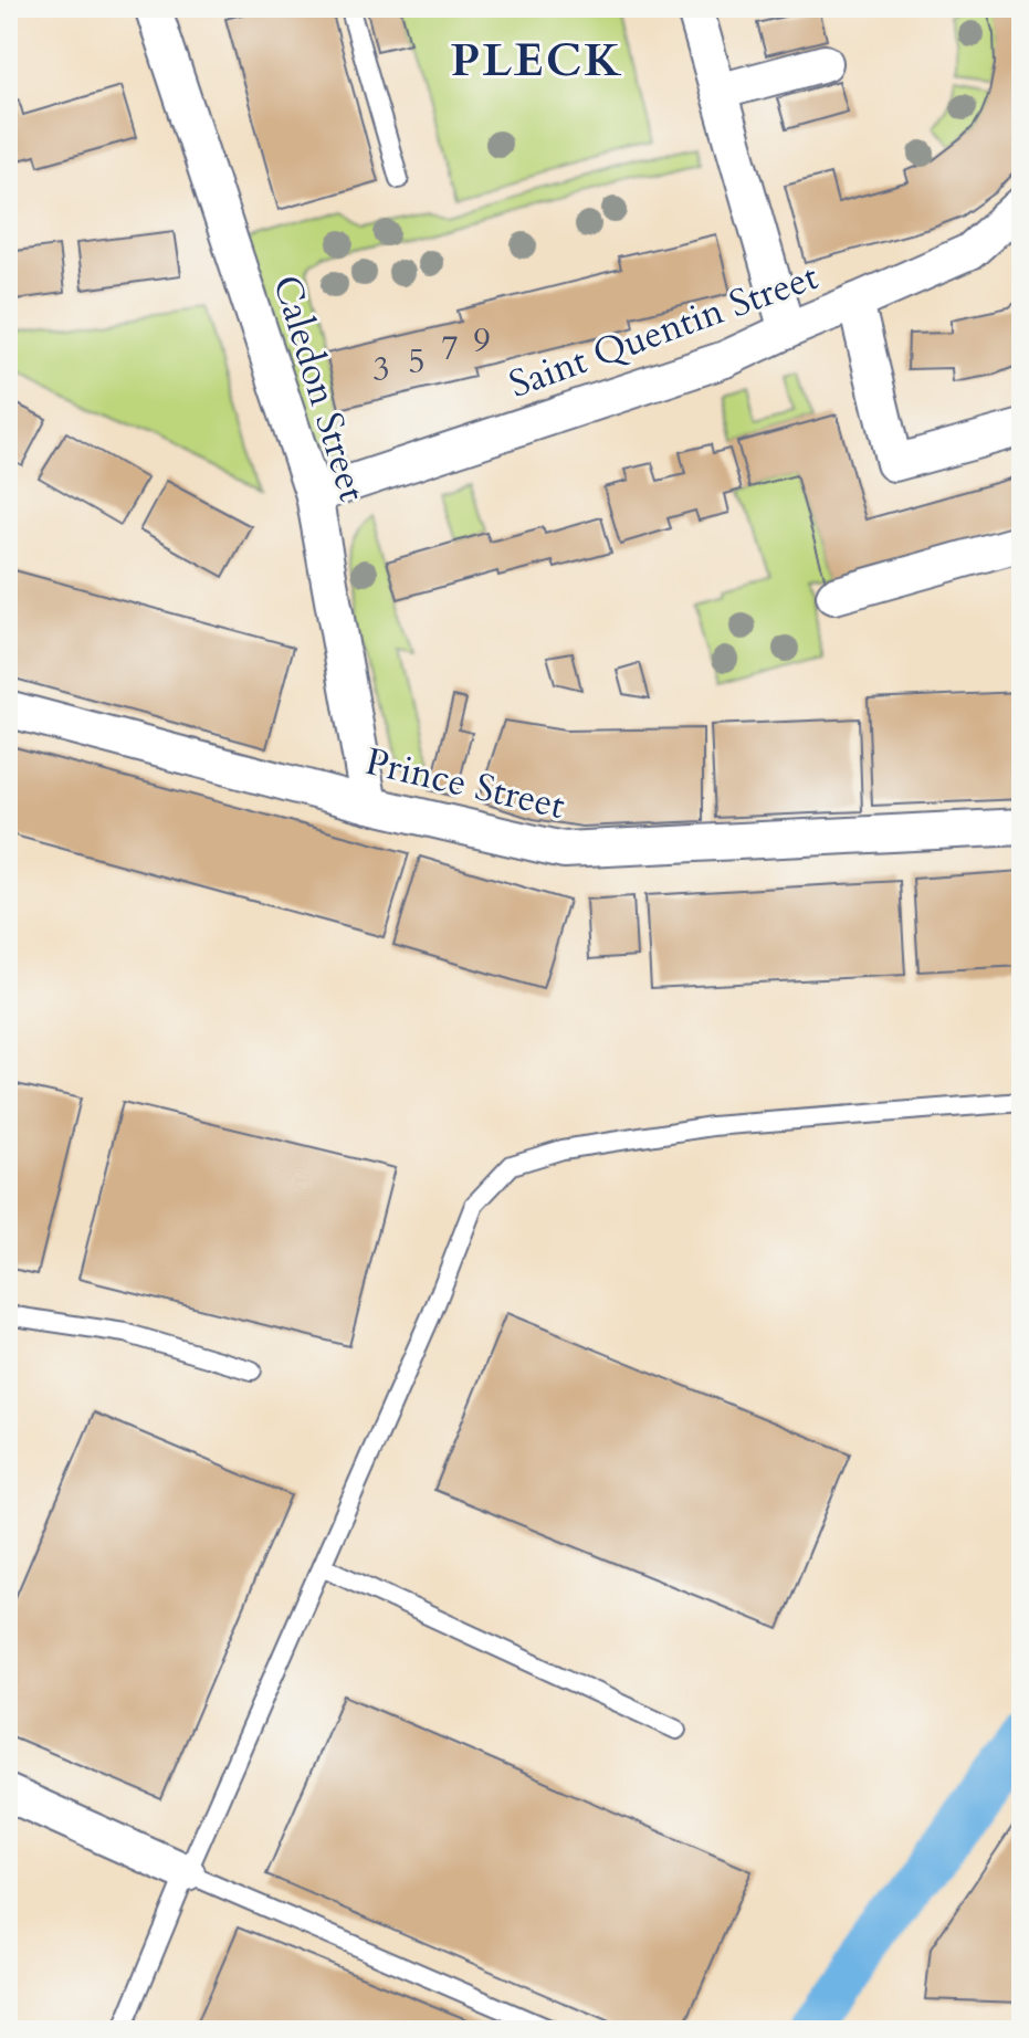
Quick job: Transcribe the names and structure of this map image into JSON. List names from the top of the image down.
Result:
{
  "streets": {
    "street": ["Saint Quentin Street", "Caledon Street", "Prince Street"]
  },
  "crossings": [
    ["Saint Quentin Street", "Caledon Street"],
    ["Caledon Street", "Prince Street"]
  ],
  "districts": ["PLECK"],
  "house_numbers": [
    "9",
    "7",
    "5",
    "3"
  ]
}
